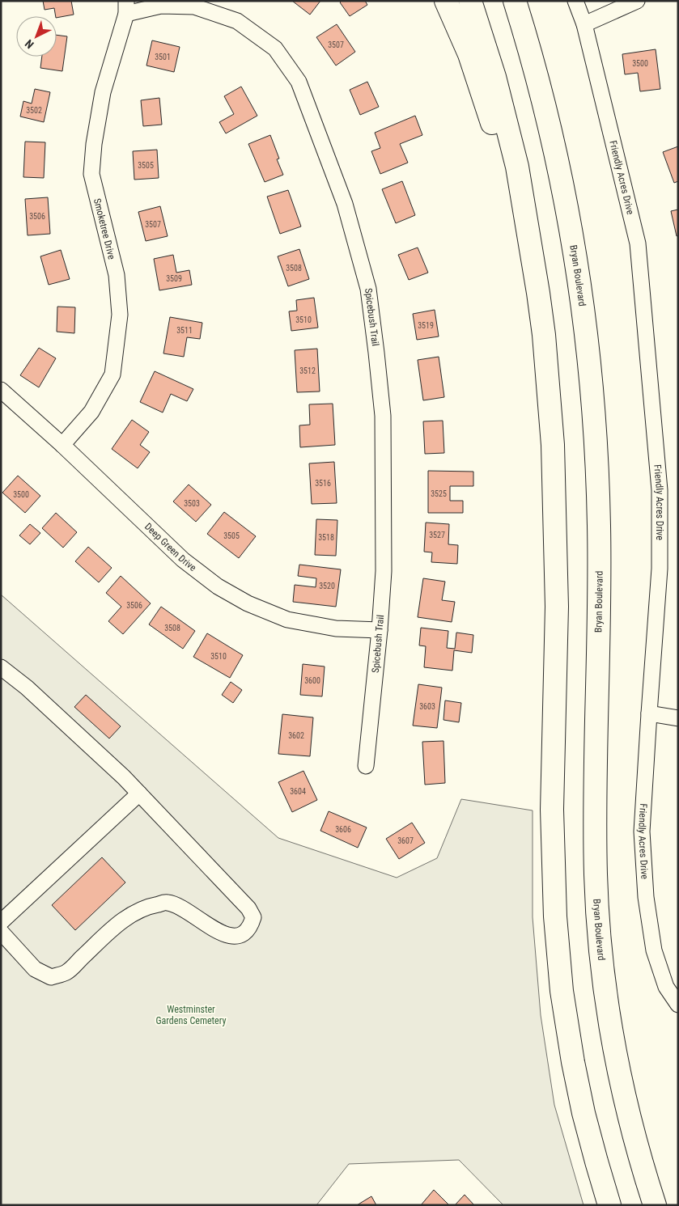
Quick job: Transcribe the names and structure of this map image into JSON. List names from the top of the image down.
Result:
{
  "streets": {
    "highway": ["Bryan Boulevard"],
    "street": [
      "Friendly Acres Drive",
      "Smoketree Drive",
      "Spicebush Trail",
      "Deep Green Drive"
    ]
  },
  "crossings": [
    ["Smoketree Drive", "Spicebush Trail"],
    ["Smoketree Drive", "Deep Green Drive"],
    ["Spicebush Trail", "Deep Green Drive"]
  ],
  "parks": ["Westminster Gardens Cemetery"],
  "house_numbers": [
    "3507",
    "3501",
    "3500",
    "3502",
    "3505",
    "3506",
    "3507",
    "3508",
    "3509",
    "3510",
    "3519",
    "3511",
    "3512",
    "3516",
    "3525",
    "3500",
    "3503",
    "3527",
    "3505",
    "3518",
    "3520",
    "3506",
    "3508",
    "3510",
    "3600",
    "3603",
    "3602",
    "3604",
    "3606",
    "3607"
  ],
  "north": "bottom left"
}
